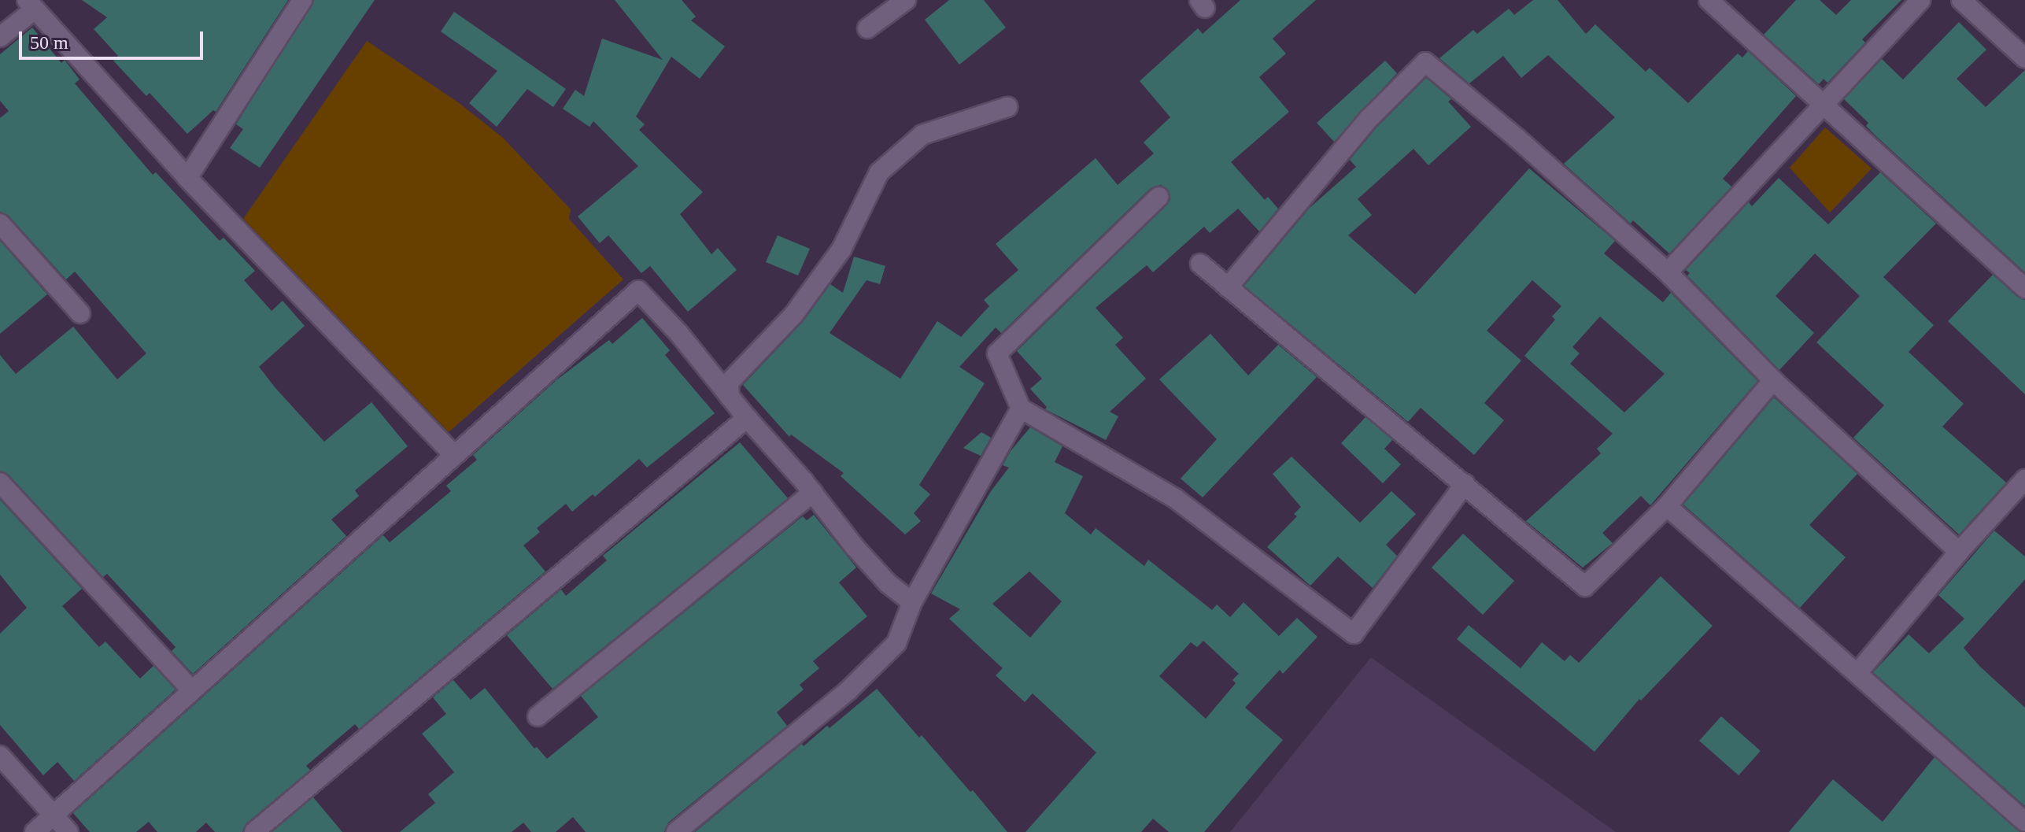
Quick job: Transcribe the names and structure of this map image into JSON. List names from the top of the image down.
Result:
{
  "scale_bar": "50 m"
}
